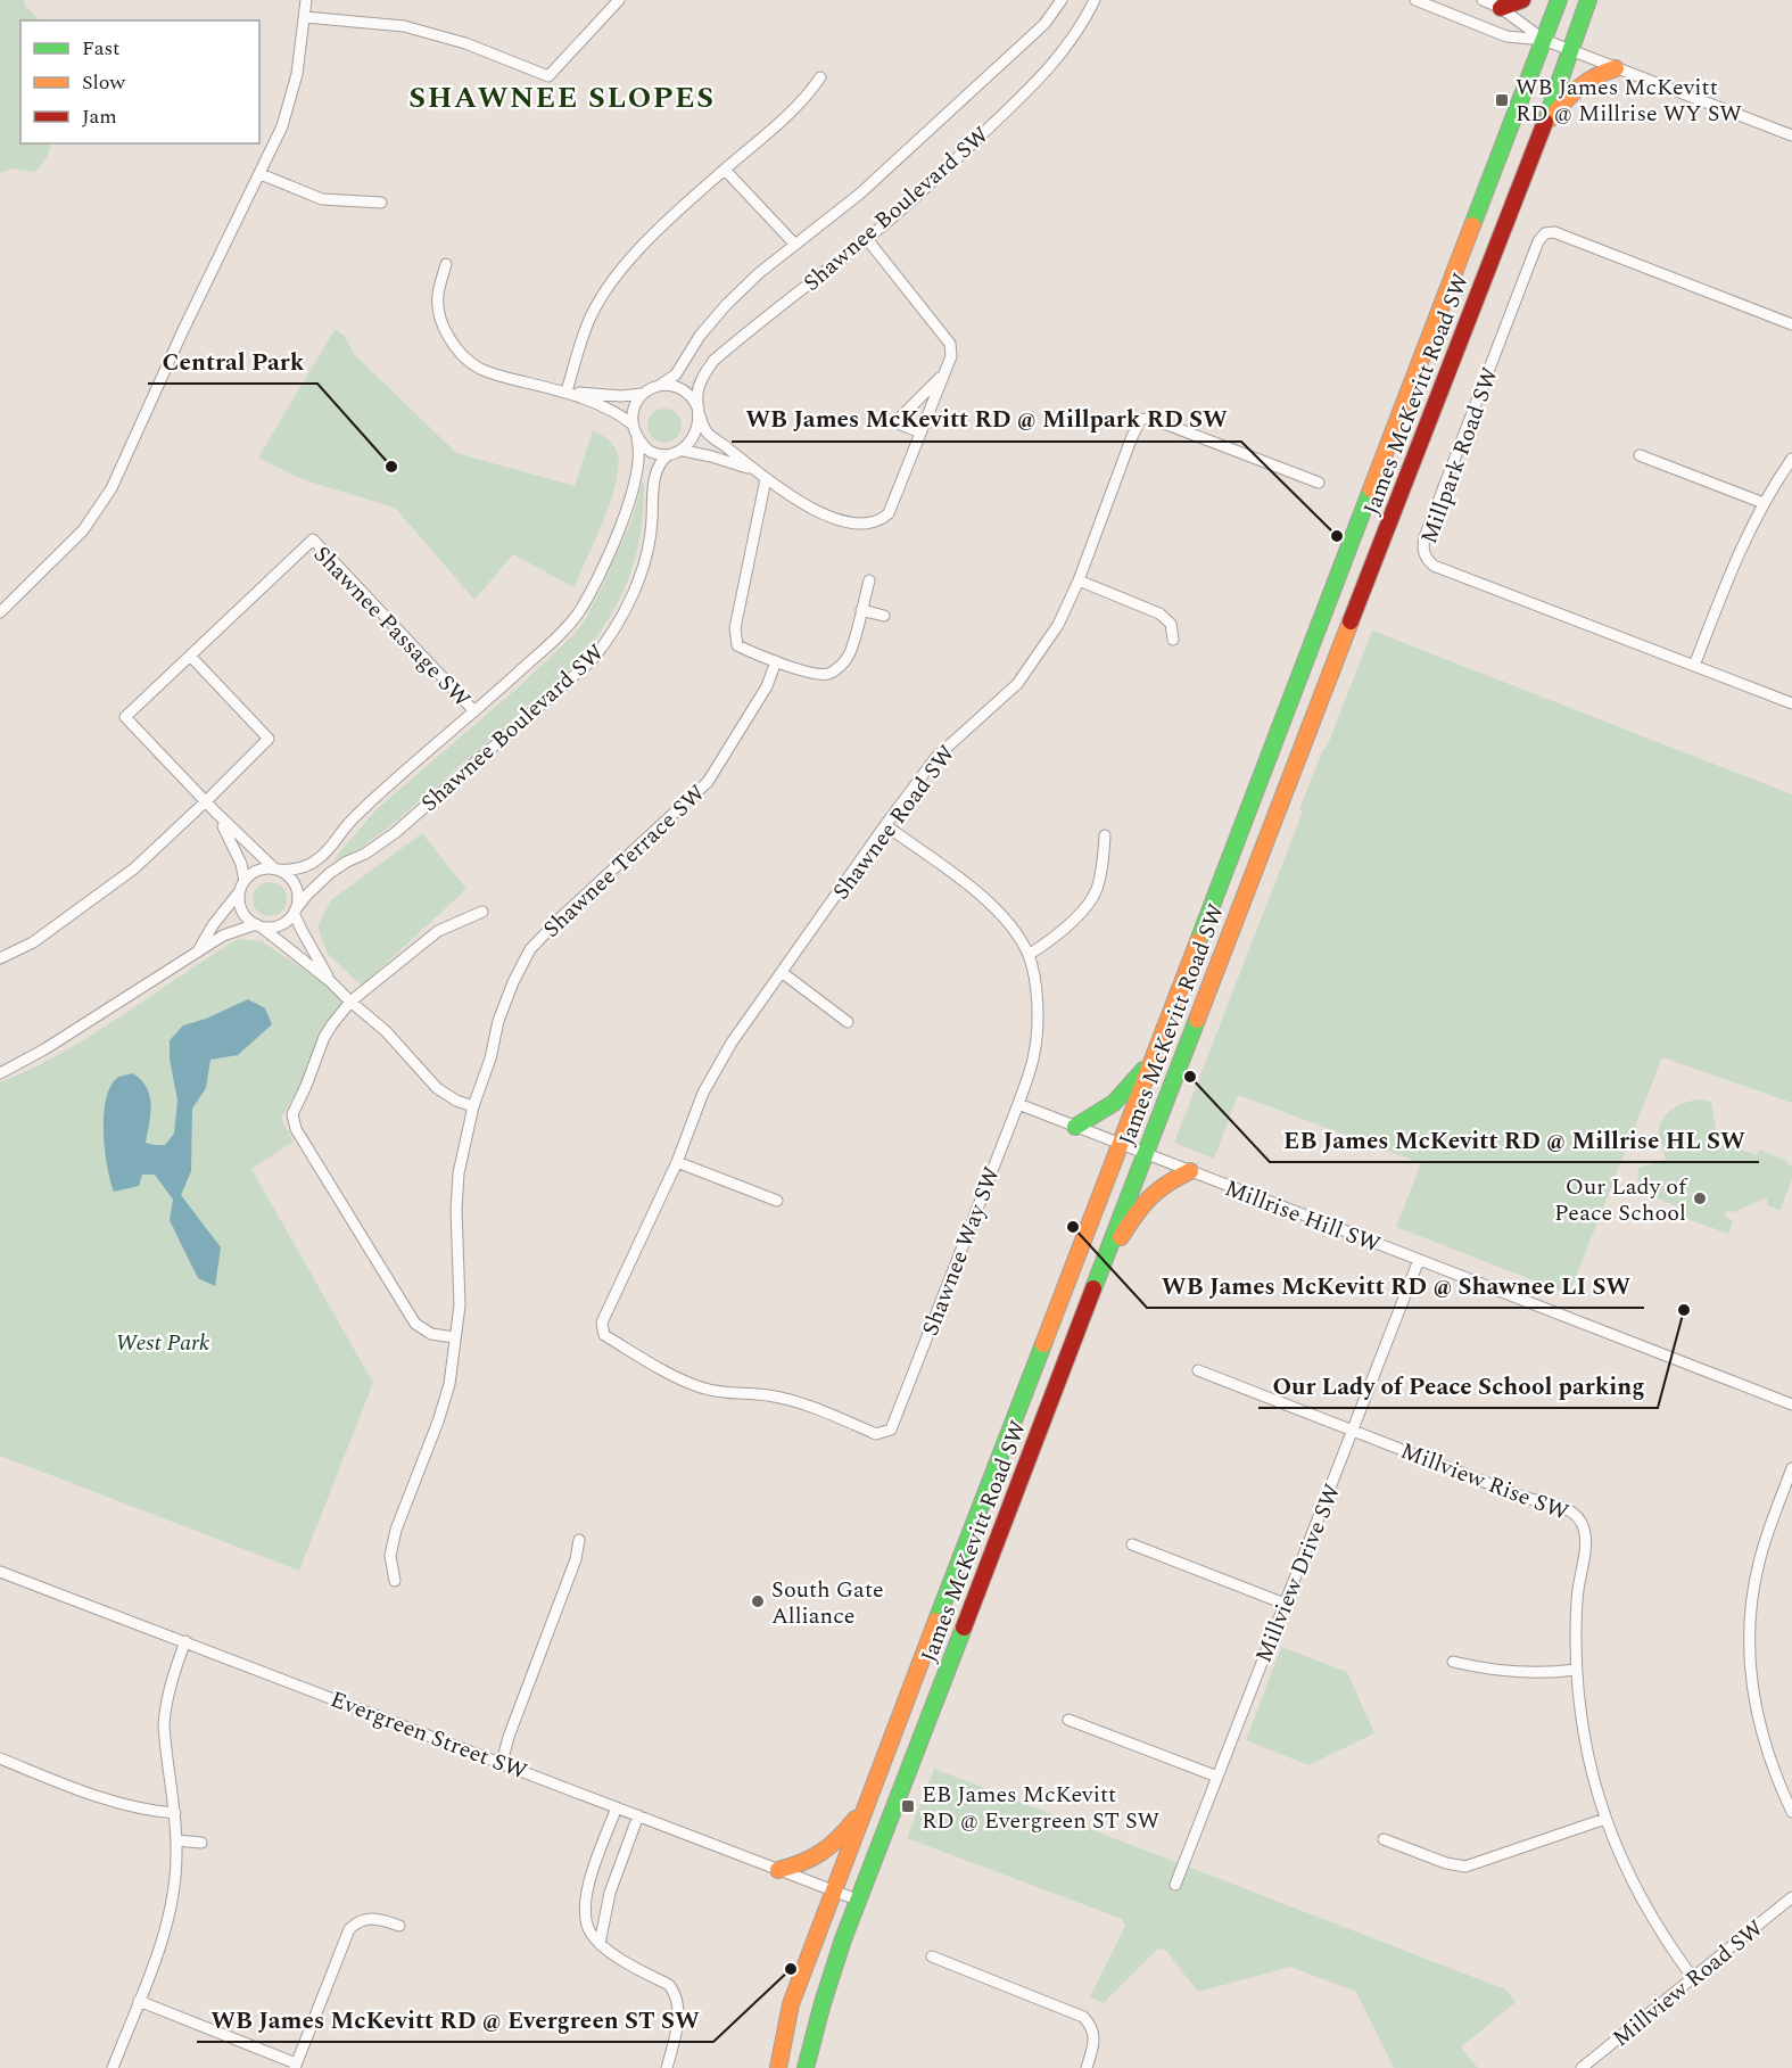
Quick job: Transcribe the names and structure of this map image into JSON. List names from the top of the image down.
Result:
{
  "streets": {
    "main road": ["James McKevitt Road SW"],
    "street": [
      "Shawnee Boulevard SW",
      "Millpark Road SW",
      "Shawnee Passage SW",
      "Shawnee Road SW",
      "Shawnee Terrace SW",
      "Millrise Hill SW",
      "Shawnee Way SW",
      "Millview Rise SW",
      "Millview Drive SW",
      "Evergreen Street SW",
      "Millview Road SW"
    ]
  },
  "crossings": [
    ["Shawnee Boulevard SW", "Shawnee Passage SW"],
    ["James McKevitt Road SW", "Millrise Hill SW"],
    ["James McKevitt Road SW", "Evergreen Street SW"],
    ["Shawnee Road SW", "Shawnee Way SW"],
    ["Millrise Hill SW", "Shawnee Way SW"],
    ["Millrise Hill SW", "Millview Drive SW"],
    ["Millview Rise SW", "Millview Drive SW"],
    ["Millview Rise SW", "Millview Road SW"]
  ],
  "districts": ["SHAWNEE SLOPES"],
  "parks": ["West Park"],
  "places": {
    "transit": ["WB James McKevitt RD @ Millrise WY SW", "EB James McKevitt RD @ Evergreen ST SW"],
    "other": [
      "Central Park",
      "WB James McKevitt RD @ Millpark RD SW",
      "EB James McKevitt RD @ Millrise HL SW",
      "Our Lady of Peace School",
      "WB James McKevitt RD @ Shawnee LI SW",
      "Our Lady of Peace School parking",
      "South Gate Alliance",
      "WB James McKevitt RD @ Evergreen ST SW"
    ]
  },
  "legend": ["Fast", "Slow", "Jam"]
}
